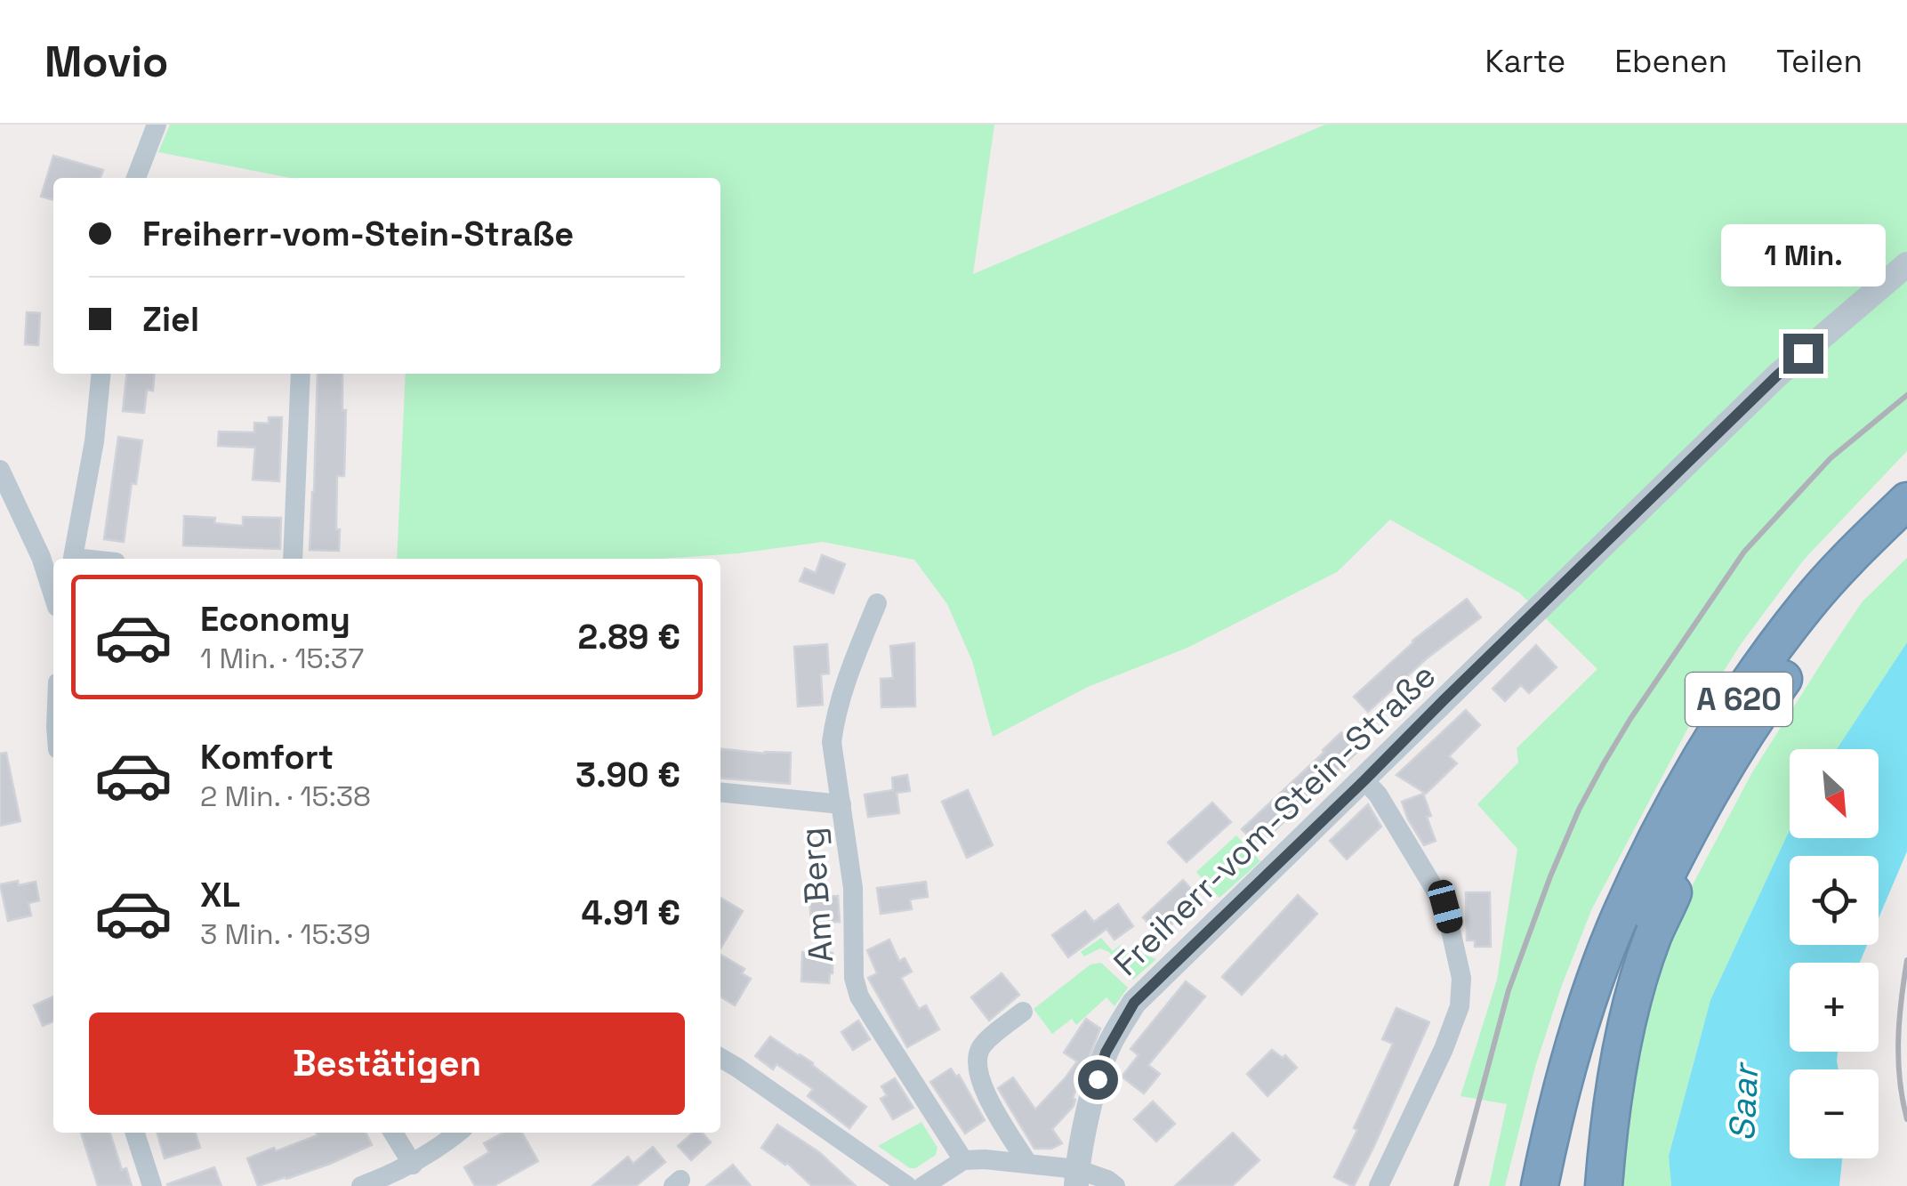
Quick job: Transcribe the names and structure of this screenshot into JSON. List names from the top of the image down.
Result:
{
  "streets": {
    "highway": ["A 620"],
    "street": ["Freiherr-vom-Stein-Straße", "Am Berg"]
  },
  "water": ["Saar"],
  "north": "bottom right",
  "page": {
    "header": "Movio",
    "nav": ["Karte", "Ebenen", "Teilen"],
    "banner": ["Freiherr-vom-Stein-Straße", "Ziel"],
    "bubble": "1 Min.",
    "list": [
      {
        "name": "Economy",
        "note": "1 Min. · 15:37",
        "value": "2.89 €"
      },
      {
        "name": "Komfort",
        "note": "2 Min. · 15:38",
        "value": "3.90 €"
      },
      {
        "name": "XL",
        "note": "3 Min. · 15:39",
        "value": "4.91 €"
      }
    ],
    "map_buttons": ["+", "−"],
    "buttons": "Bestätigen"
  }
}
